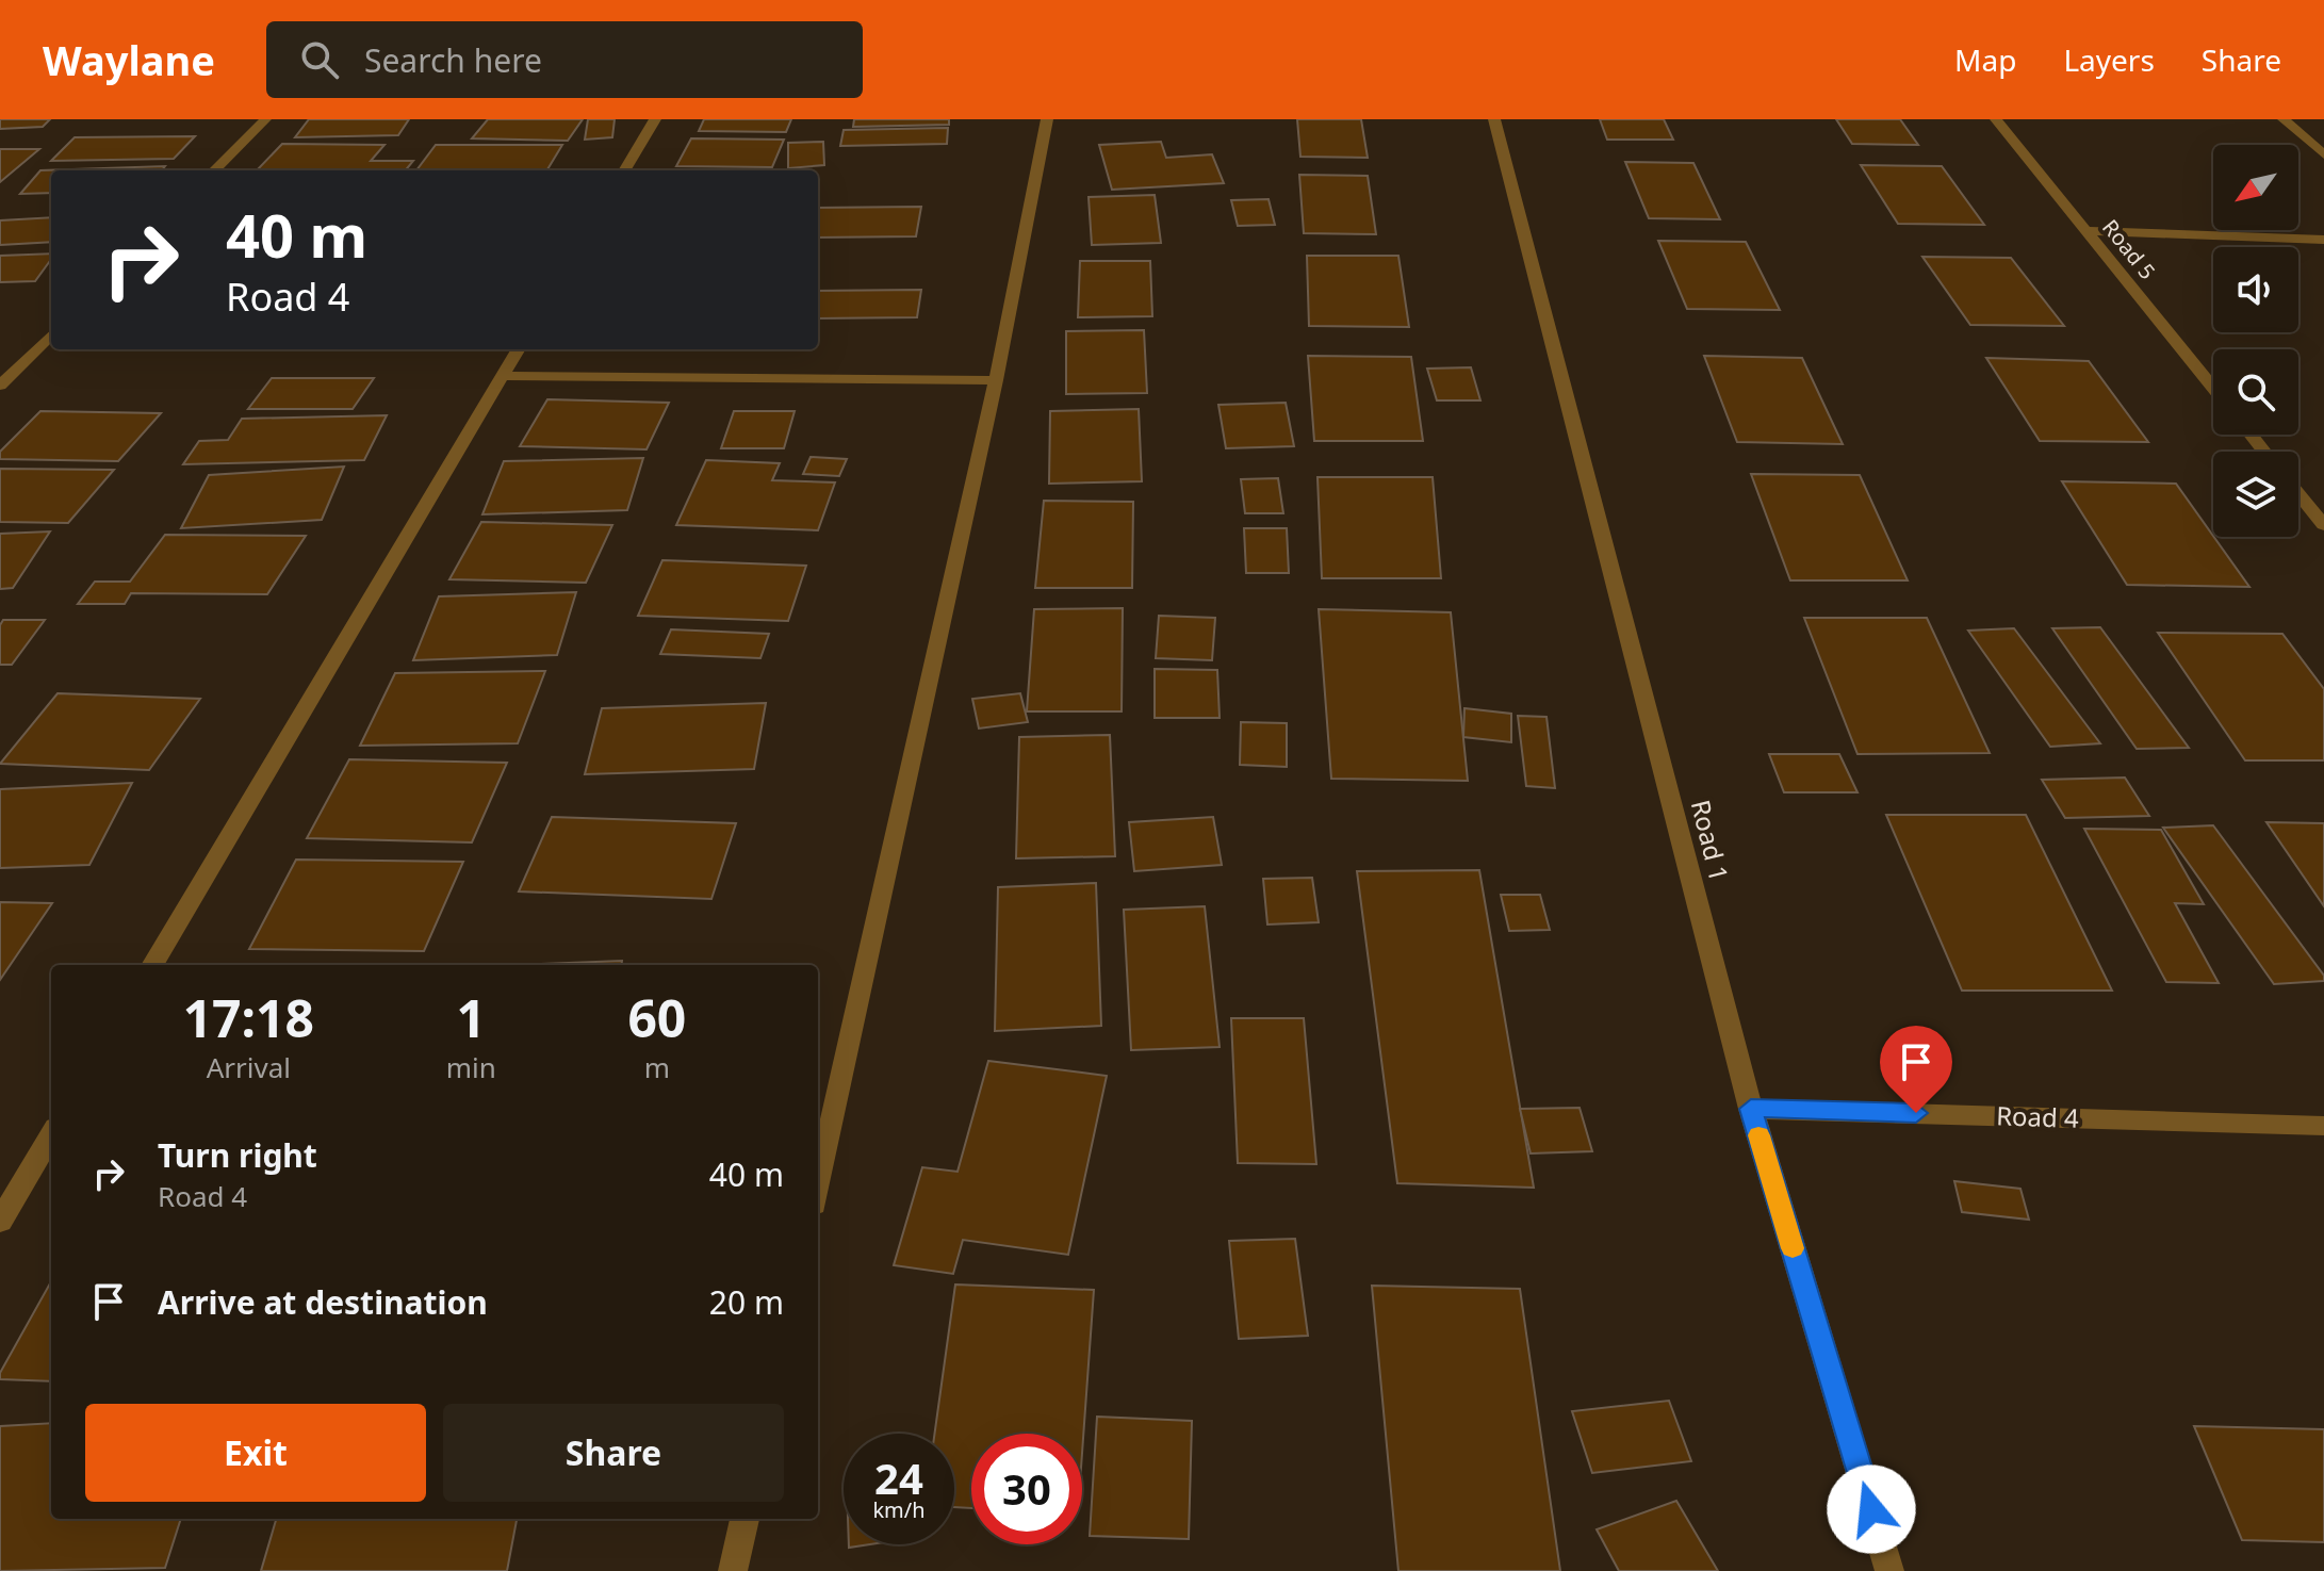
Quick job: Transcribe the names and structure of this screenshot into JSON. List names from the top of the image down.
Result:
{
  "streets": {
    "street": ["Road 5", "Road 1", "Road 4"]
  },
  "crossings": [
    ["Road 1", "Road 4"]
  ],
  "north": "bottom left",
  "page": {
    "header": "Waylane",
    "search": "Search here",
    "nav": ["Map", "Layers", "Share"],
    "turn": ["40 m", "Road 4"],
    "eta": [
      "17:18",
      "Arrival",
      "1",
      "min",
      "60",
      "m"
    ],
    "list": [
      {
        "name": "Turn right",
        "note": "Road 4",
        "value": "40 m"
      },
      {
        "name": "Arrive at destination",
        "value": "20 m"
      }
    ],
    "buttons": ["Exit", "Share"],
    "speed": "24 km/h",
    "limit": "30"
  }
}
